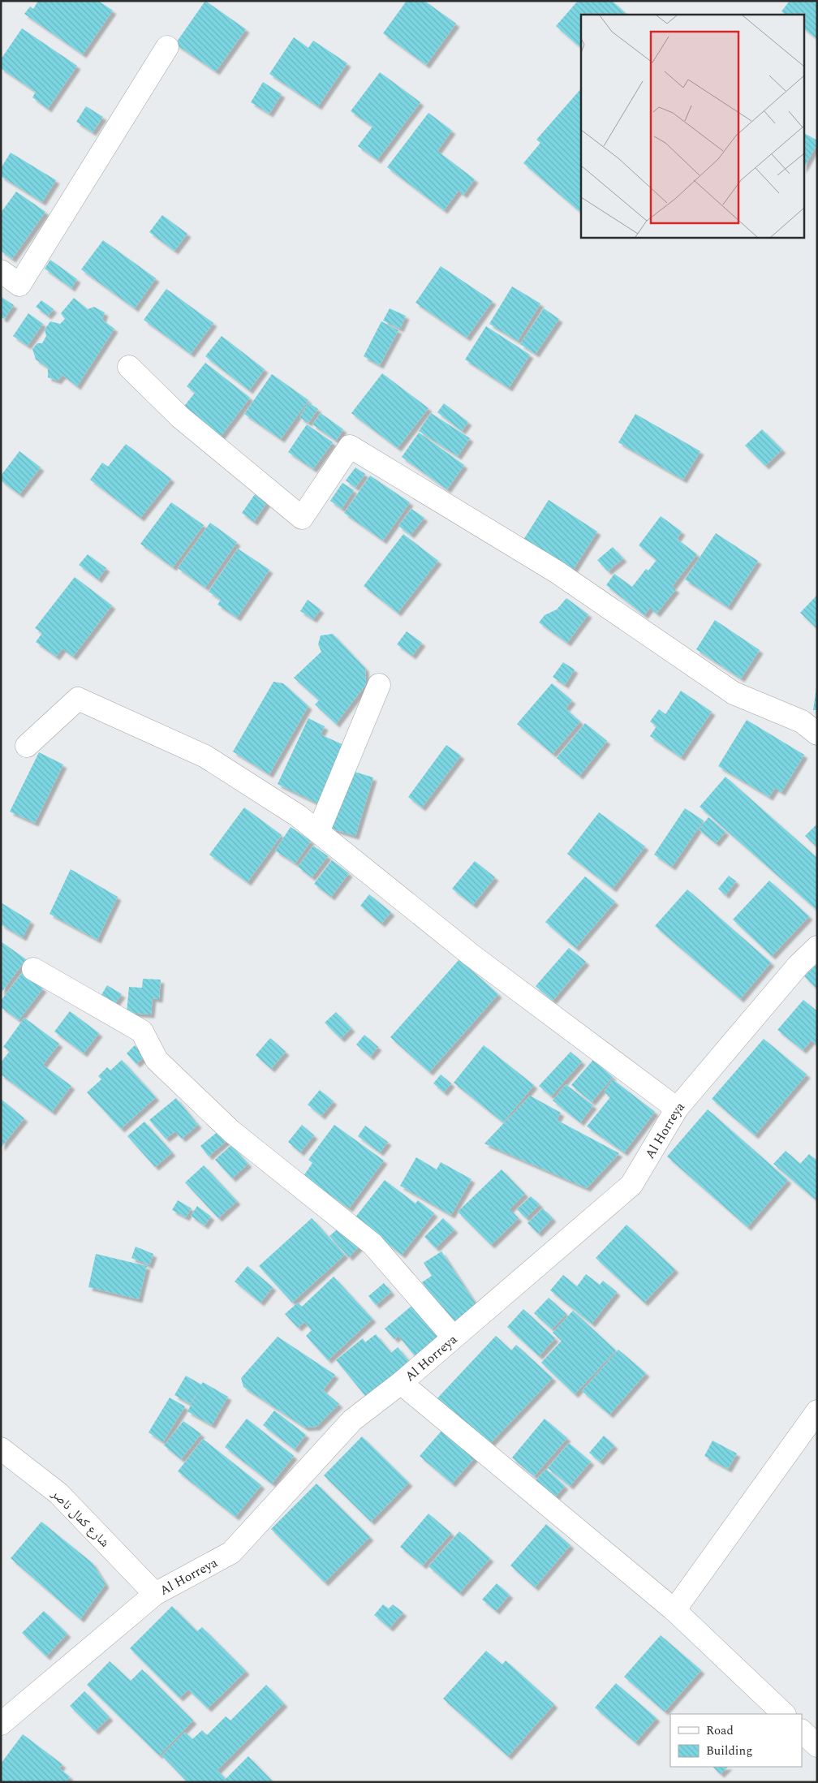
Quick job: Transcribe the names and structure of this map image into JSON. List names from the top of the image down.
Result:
{
  "streets": {
    "street": ["Al Horreya", "شارع كمال ناصر"]
  },
  "crossings": [
    ["Al Horreya", "شارع كمال ناصر"]
  ],
  "legend": ["Road", "Building"]
}
